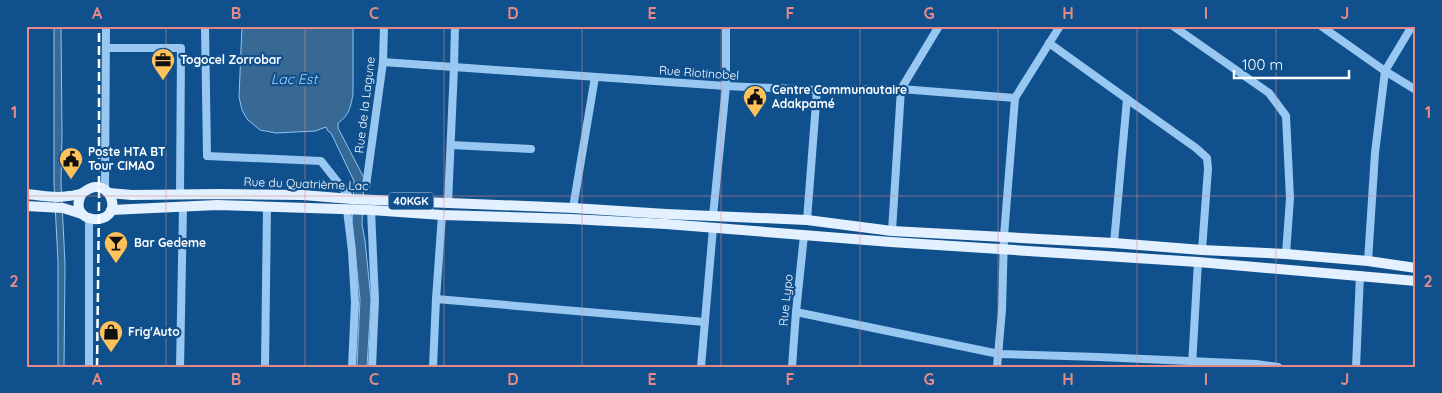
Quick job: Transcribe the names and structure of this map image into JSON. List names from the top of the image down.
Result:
{
  "streets": {
    "main road": ["Rue du Quatrième Lac", "40KGK"],
    "street": ["Rue Riotinobel", "Rue de la Lagune", "Rue Lypo"]
  },
  "crossings": [
    ["Rue Riotinobel", "Rue de la Lagune"],
    ["Rue du Quatrième Lac", "40KGK"]
  ],
  "water": ["Lac Est"],
  "places": {
    "office": ["Togocel Zorrobar"],
    "public building": ["Centre Communautaire Adakpamé", "Poste HTA BT Tour CIMAO"],
    "bar": ["Bar Gedeme"],
    "shop": ["Frig'Auto"]
  },
  "scale_bar": "100 m",
  "grid": {
    "columns": [
      "A",
      "B",
      "C",
      "D",
      "E",
      "F",
      "G",
      "H",
      "I",
      "J"
    ],
    "rows": ["1", "2"]
  }
}
